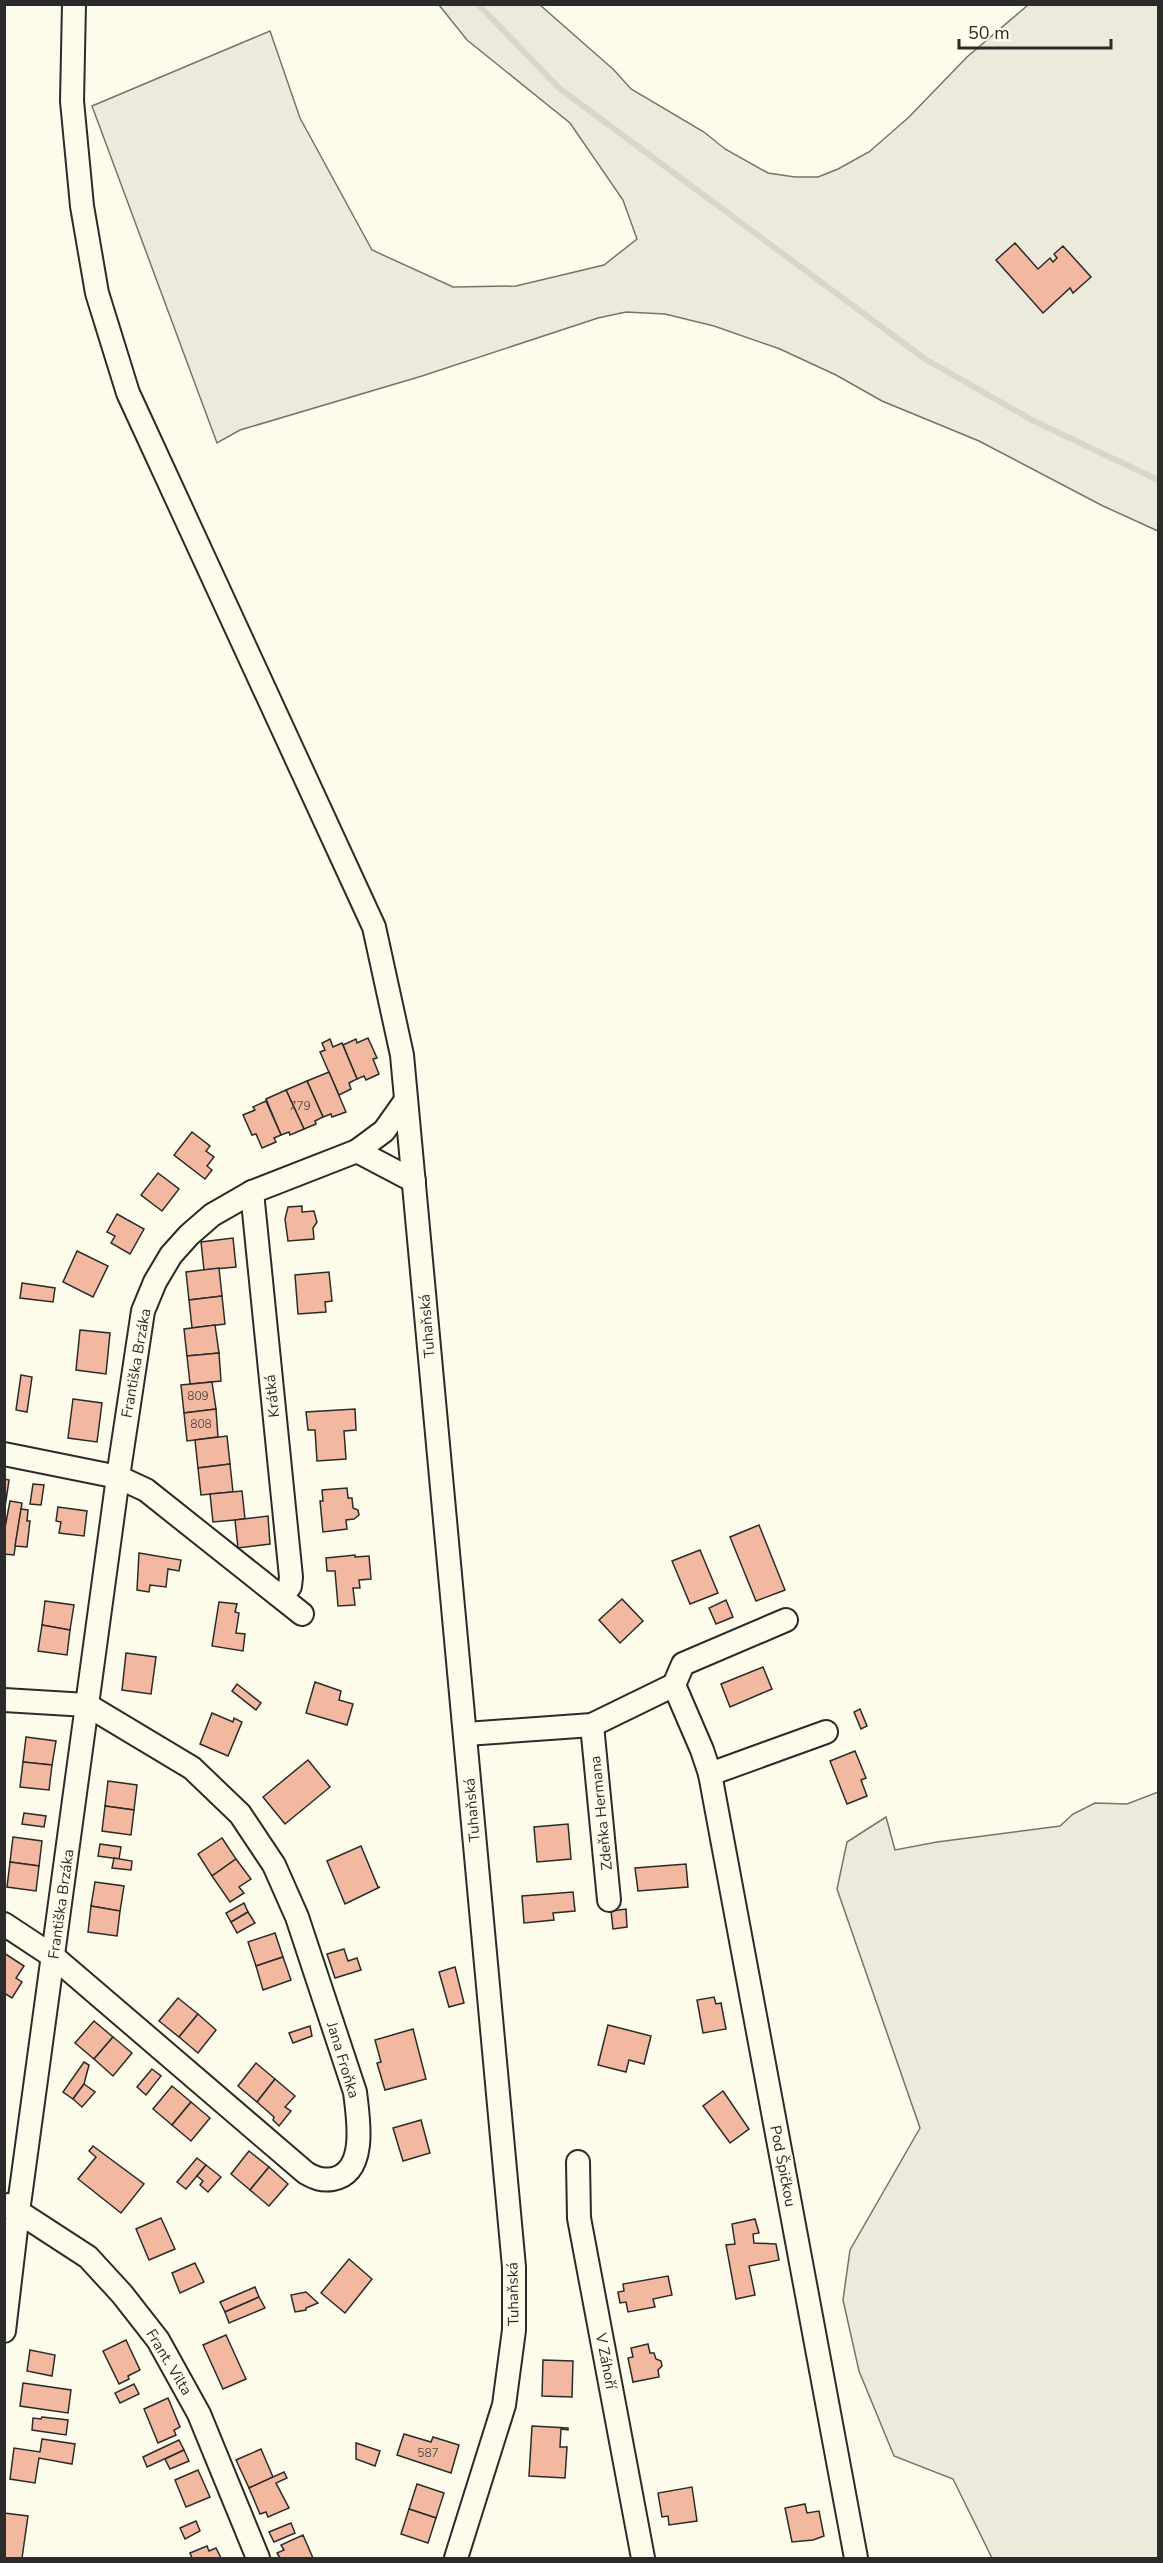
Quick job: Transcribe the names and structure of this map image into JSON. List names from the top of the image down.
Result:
{
  "streets": {
    "street": [
      "Tuhaňská",
      "Františka Brzáka",
      "Krátká",
      "Zdeňka Hermana",
      "Jana Froňka",
      "Pod Špičkou",
      "V Záhoří",
      "Frant. Vilta"
    ]
  },
  "crossings": [
    ["Tuhaňská", "Františka Brzáka"],
    ["Františka Brzáka", "Krátká"],
    ["Františka Brzáka", "Jana Froňka"],
    ["Františka Brzáka", "Frant. Vilta"]
  ],
  "house_numbers": [
    "779",
    "809",
    "808",
    "587"
  ],
  "scale_bar": "50 m"
}
